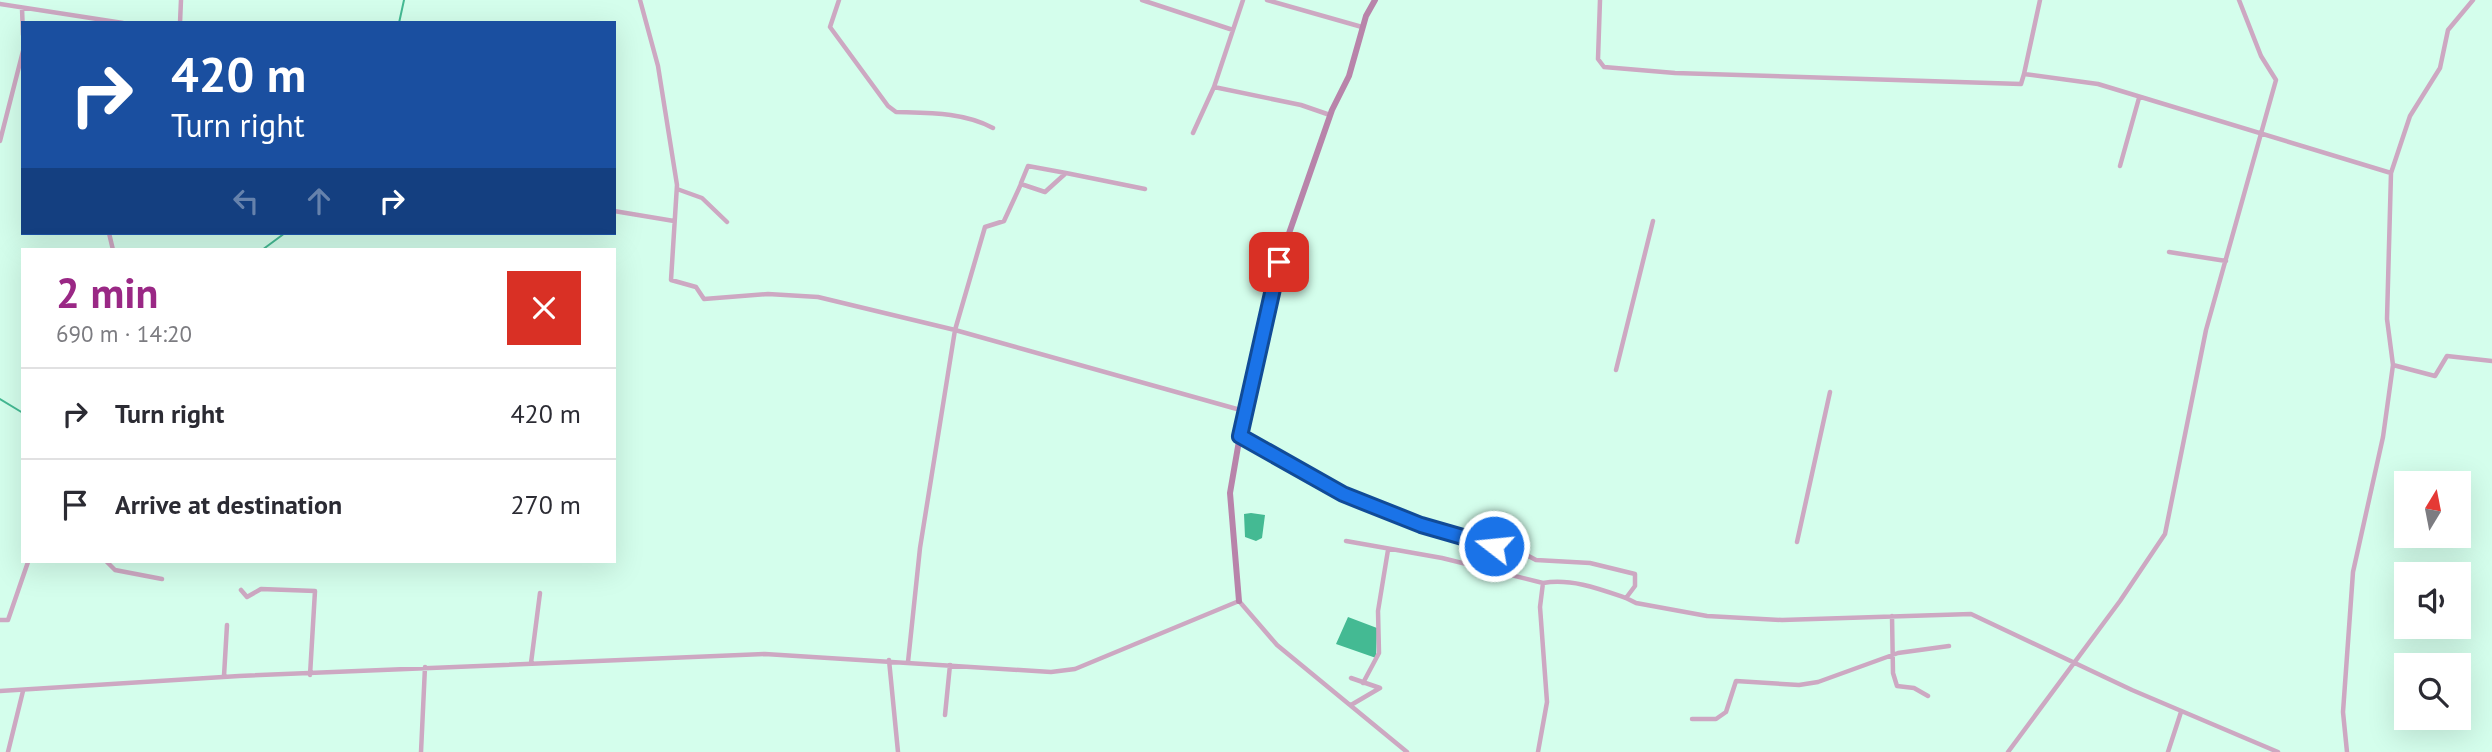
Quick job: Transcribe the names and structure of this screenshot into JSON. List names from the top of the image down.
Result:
{
  "north": "top",
  "page": {
    "turn": ["420 m", "Turn right"],
    "heading": ["2 min", "690 m · 14:20"],
    "list": [
      {
        "name": "Turn right",
        "value": "420 m"
      },
      {
        "name": "Arrive at destination",
        "value": "270 m"
      }
    ]
  }
}
